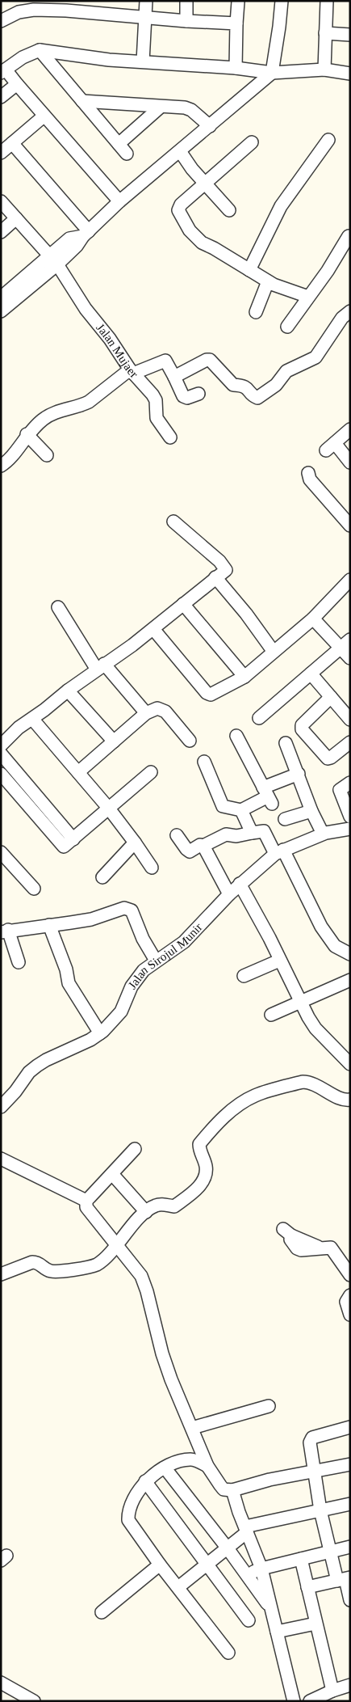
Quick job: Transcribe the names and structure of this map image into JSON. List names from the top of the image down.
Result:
{
  "streets": {
    "street": ["Jalan Mujaer", "Jalan Sirojul Munir"]
  }
}
